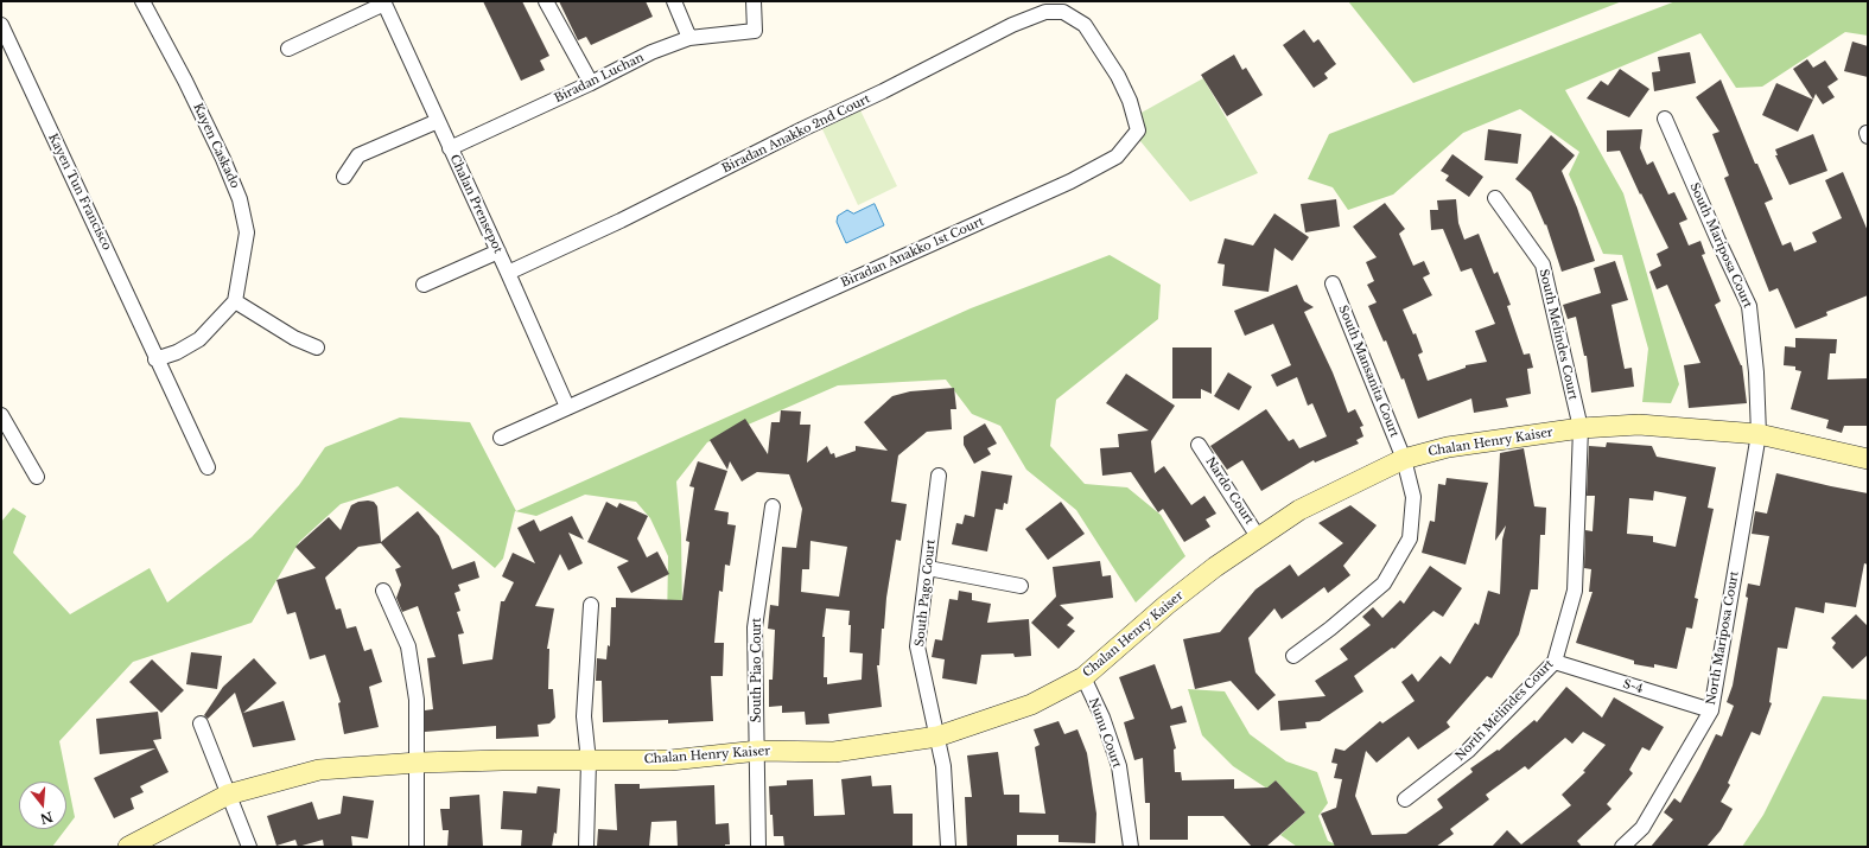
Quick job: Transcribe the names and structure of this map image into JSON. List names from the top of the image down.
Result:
{
  "streets": {
    "street": [
      "Biradan Luchan",
      "Biradan Anakko 2nd Court",
      "Kayen Caskado",
      "Kayen Tun Francisco",
      "Chalan Prensepot",
      "South Mariposa Court",
      "Biradan Anakko 1st Court",
      "South Melindes Court",
      "South Mansanita Court",
      "Chalan Henry Kaiser",
      "Nardo Court",
      "South Pago Court",
      "North Mariposa Court",
      "South Piao Court",
      "S-4",
      "North Melindes Court",
      "Nunu Court"
    ]
  },
  "crossings": [
    ["Biradan Luchan", "Chalan Prensepot"],
    ["Biradan Anakko 2nd Court", "Chalan Prensepot"],
    ["Biradan Anakko 2nd Court", "Biradan Anakko 1st Court"],
    ["Chalan Prensepot", "Biradan Anakko 1st Court"],
    ["South Mariposa Court", "Chalan Henry Kaiser"],
    ["South Mariposa Court", "North Mariposa Court"],
    ["South Melindes Court", "Chalan Henry Kaiser"],
    ["South Melindes Court", "North Melindes Court"],
    ["South Mansanita Court", "Chalan Henry Kaiser"],
    ["Chalan Henry Kaiser", "Nardo Court"],
    ["Chalan Henry Kaiser", "South Pago Court"],
    ["Chalan Henry Kaiser", "North Mariposa Court"],
    ["Chalan Henry Kaiser", "South Piao Court"],
    ["Chalan Henry Kaiser", "North Melindes Court"],
    ["Chalan Henry Kaiser", "Nunu Court"],
    ["North Mariposa Court", "S-4"],
    ["S-4", "North Melindes Court"]
  ],
  "north": "bottom"
}
